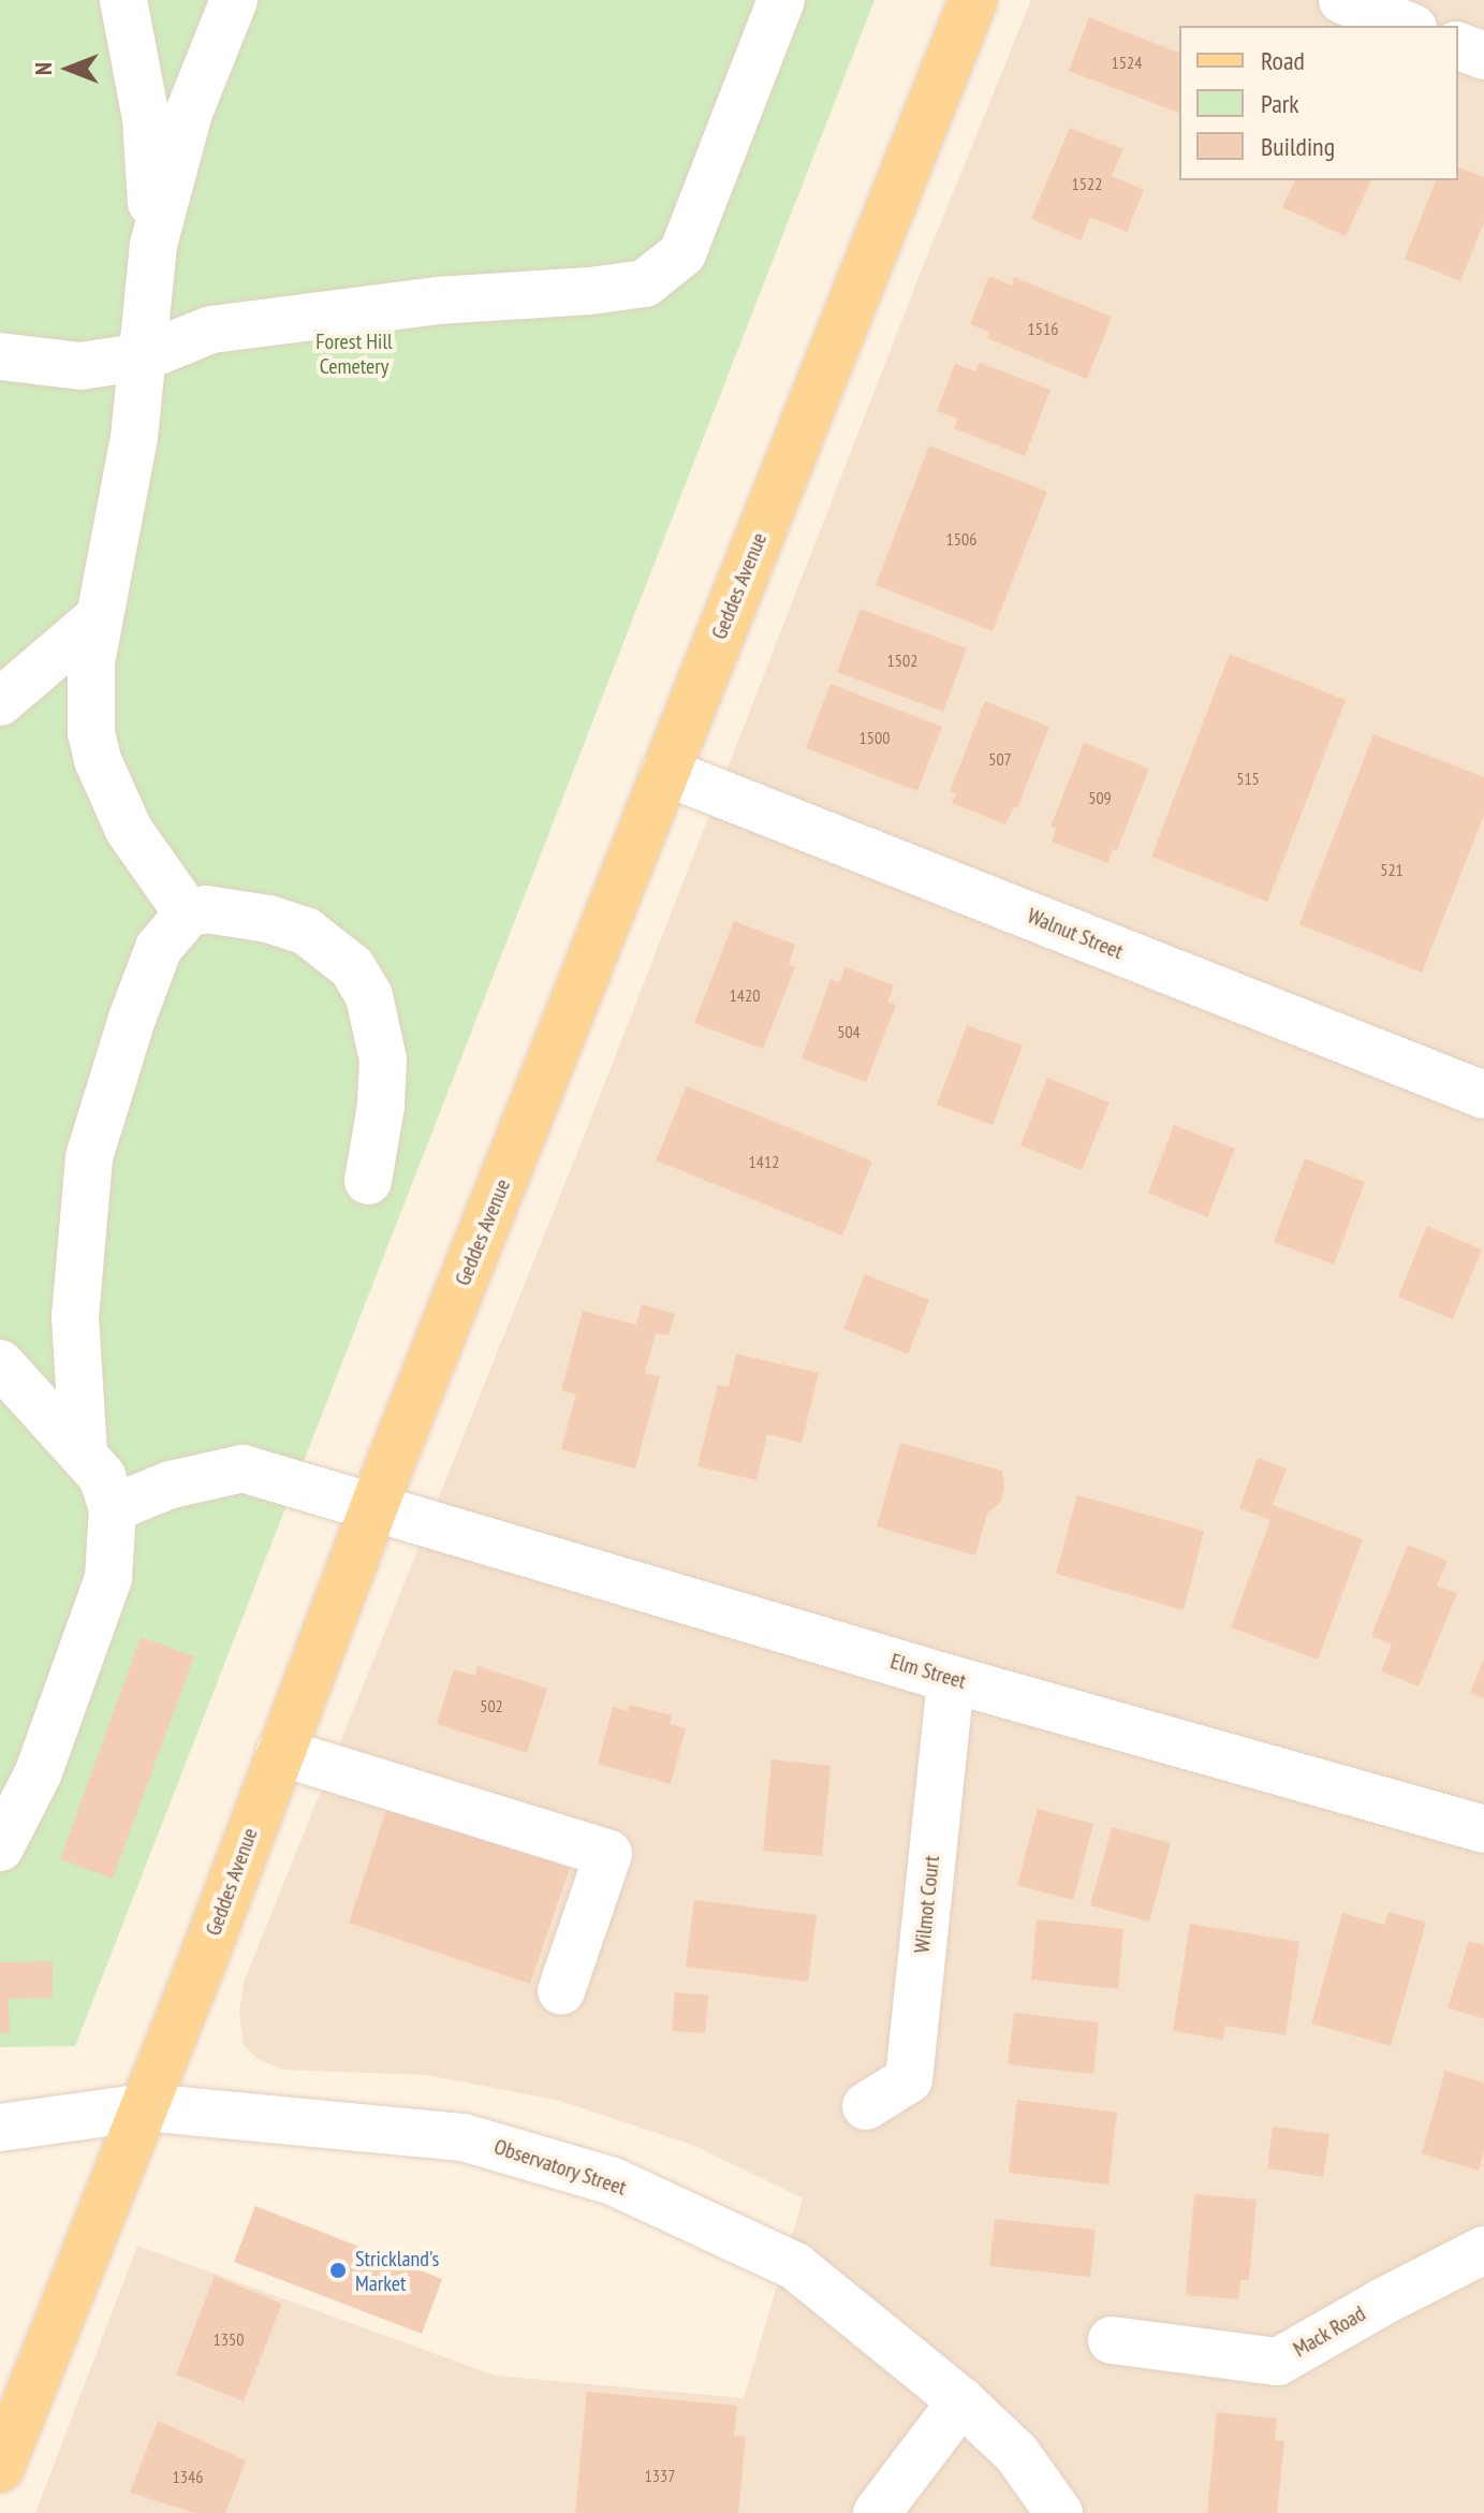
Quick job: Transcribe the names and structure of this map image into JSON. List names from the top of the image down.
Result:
{
  "streets": {
    "main road": ["Geddes Avenue"],
    "street": [
      "Walnut Street",
      "Elm Street",
      "Wilmot Court",
      "Observatory Street",
      "Mack Road"
    ]
  },
  "crossings": [
    ["Geddes Avenue", "Walnut Street"],
    ["Geddes Avenue", "Elm Street"],
    ["Geddes Avenue", "Observatory Street"],
    ["Elm Street", "Wilmot Court"]
  ],
  "parks": ["Forest Hill Cemetery"],
  "places": ["Strickland's Market"],
  "house_numbers": [
    "1524",
    "1522",
    "1516",
    "1506",
    "1502",
    "1500",
    "507",
    "515",
    "509",
    "521",
    "1420",
    "504",
    "1412",
    "502",
    "1350",
    "1337",
    "1346"
  ],
  "legend": ["Road", "Park", "Building"],
  "north": "left"
}
